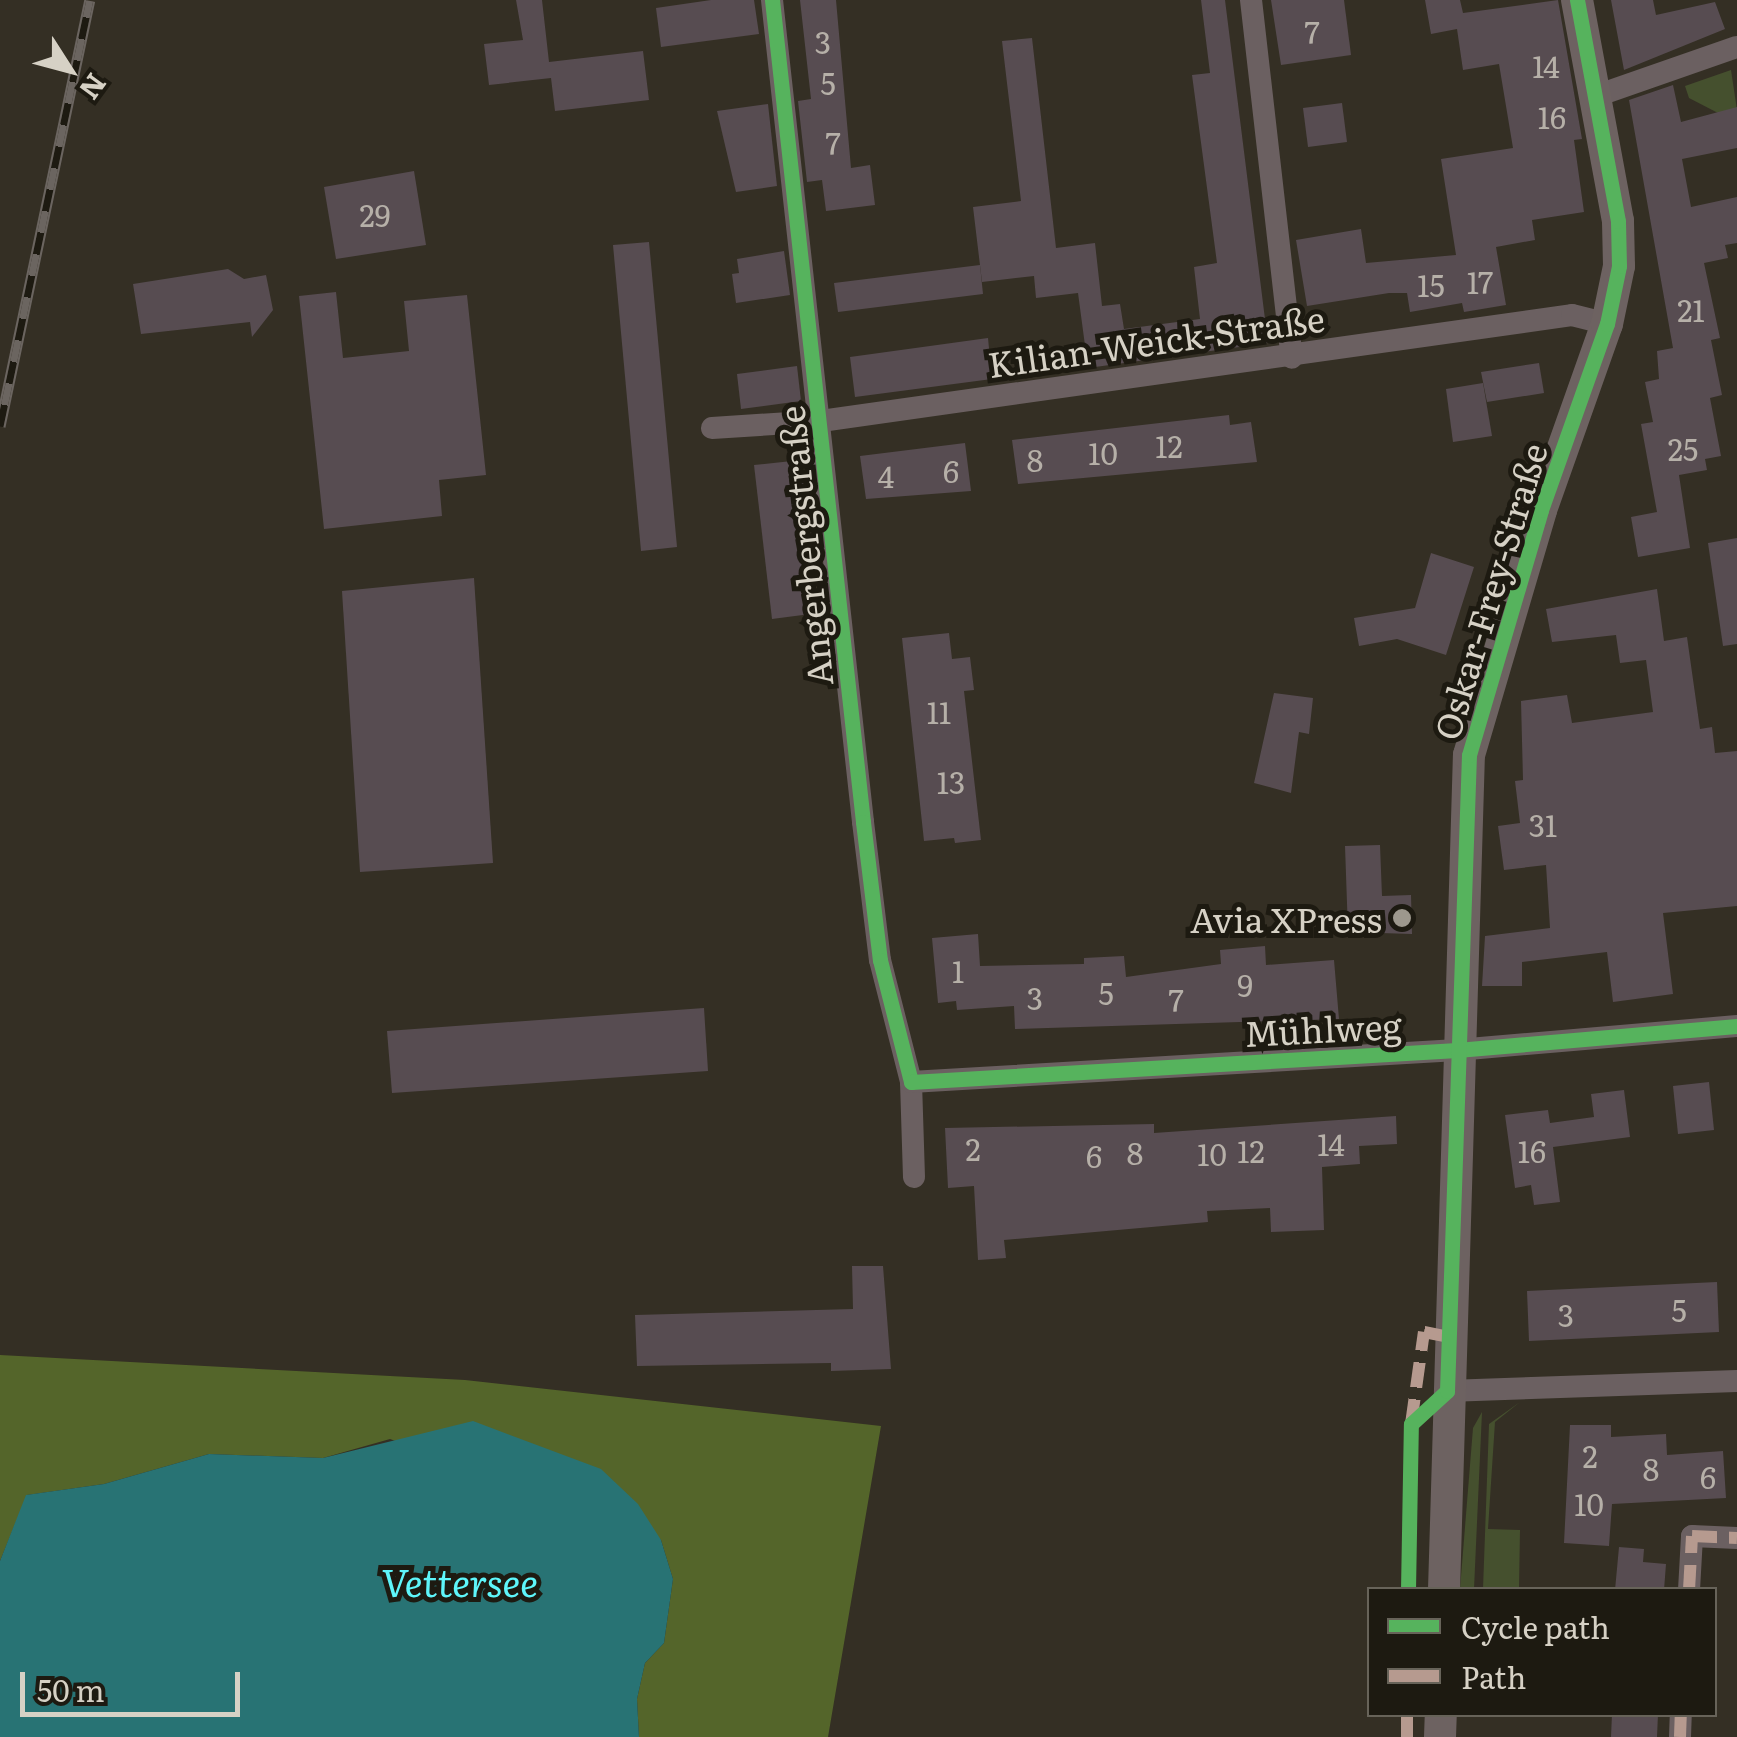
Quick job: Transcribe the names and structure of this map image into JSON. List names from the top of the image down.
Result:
{
  "streets": {
    "street": [
      "Kilian-Weick-Straße",
      "Angerbergstraße",
      "Oskar-Frey-Straße",
      "Mühlweg"
    ]
  },
  "crossings": [
    ["Kilian-Weick-Straße", "Angerbergstraße"],
    ["Kilian-Weick-Straße", "Oskar-Frey-Straße"],
    ["Angerbergstraße", "Mühlweg"],
    ["Oskar-Frey-Straße", "Mühlweg"]
  ],
  "water": ["Vettersee"],
  "places": ["Avia XPress"],
  "house_numbers": [
    "7",
    "3",
    "14",
    "5",
    "16",
    "7",
    "29",
    "17",
    "15",
    "21",
    "12",
    "25",
    "10",
    "8",
    "6",
    "4",
    "11",
    "13",
    "31",
    "1",
    "9",
    "5",
    "3",
    "7",
    "14",
    "2",
    "12",
    "16",
    "8",
    "10",
    "6",
    "5",
    "3",
    "2",
    "8",
    "6",
    "10"
  ],
  "legend": ["Cycle path", "Path"],
  "scale_bar": "50 m",
  "north": "bottom right"
}
